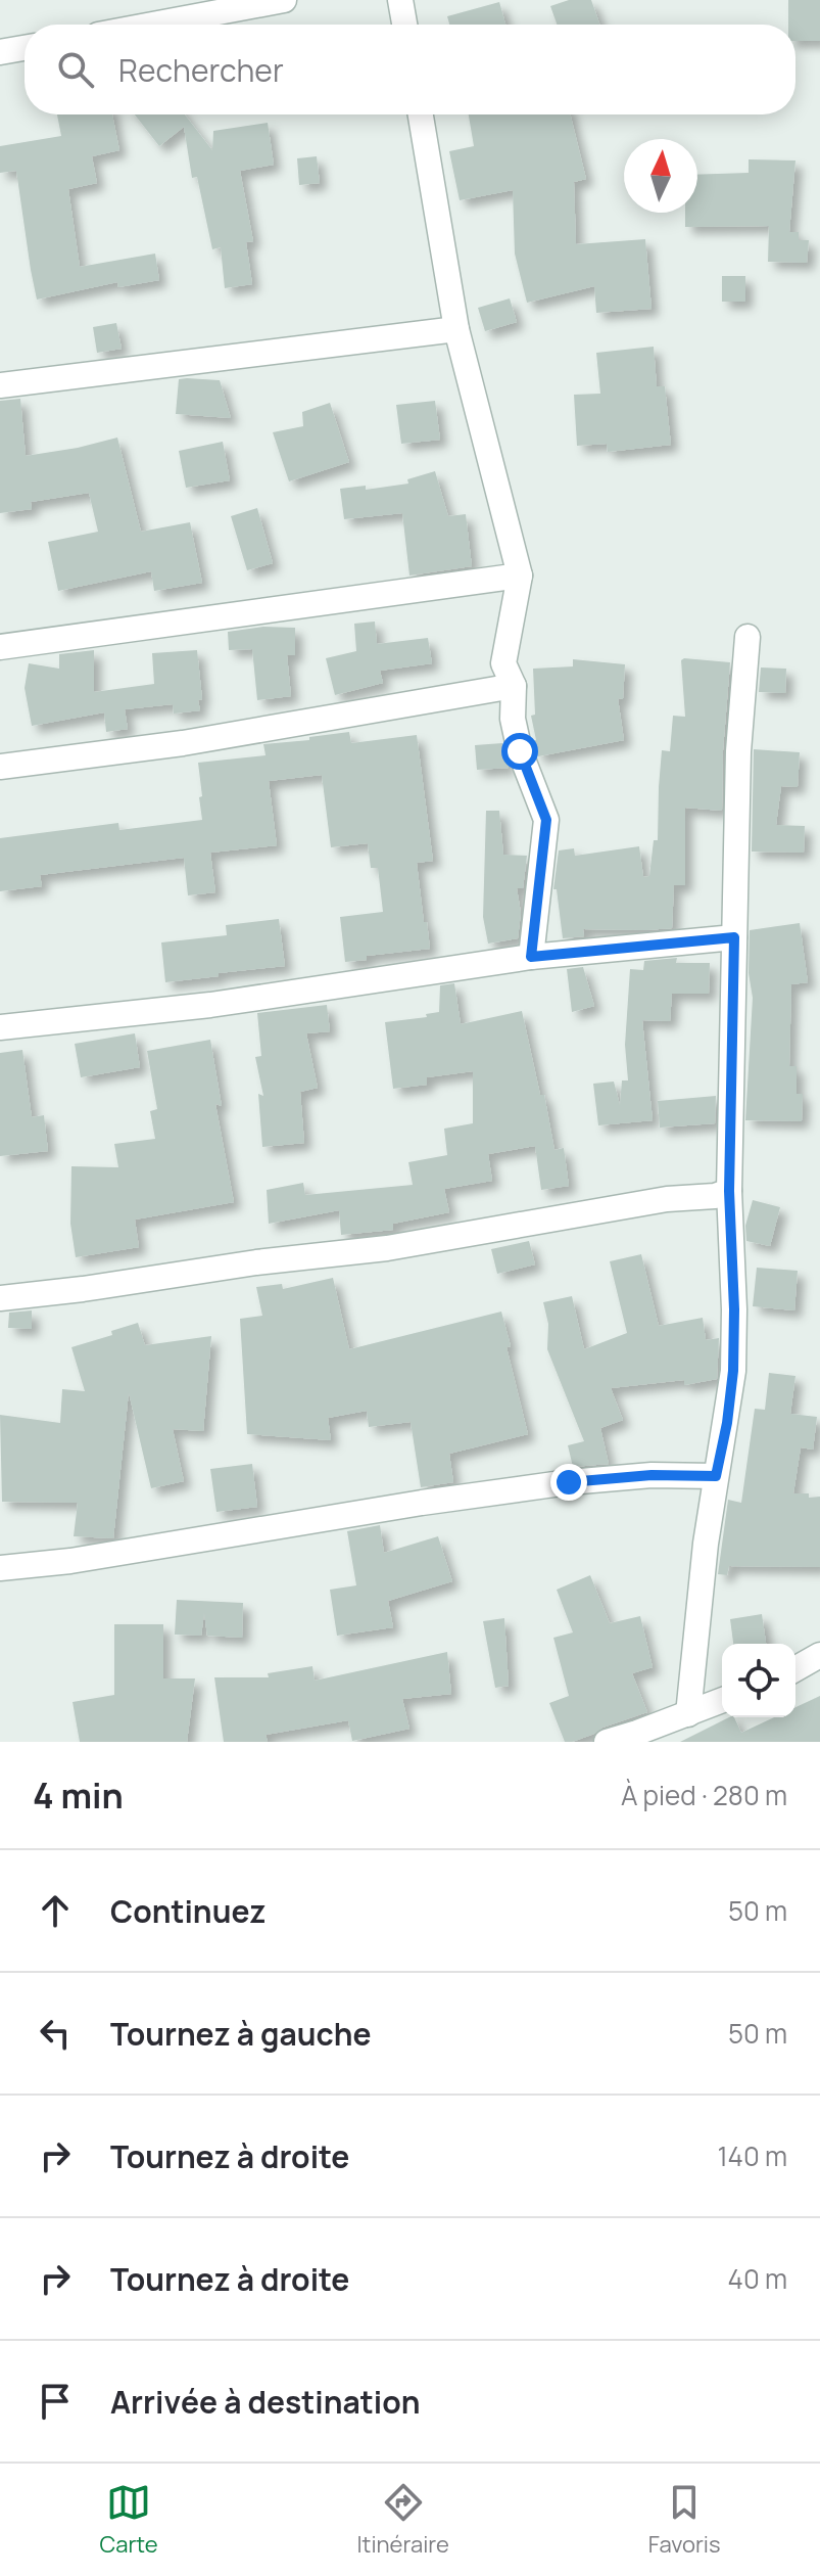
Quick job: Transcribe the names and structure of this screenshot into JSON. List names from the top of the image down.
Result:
{
  "north": "top",
  "page": {
    "search": "Rechercher",
    "heading": ["4 min", "À pied · 280 m"],
    "list": [
      ["Continuez", "50 m"],
      ["Tournez à gauche", "50 m"],
      ["Tournez à droite", "140 m"],
      ["Tournez à droite", "40 m"],
      "Arrivée à destination"
    ],
    "nav": ["Carte", "Itinéraire", "Favoris"]
  }
}
